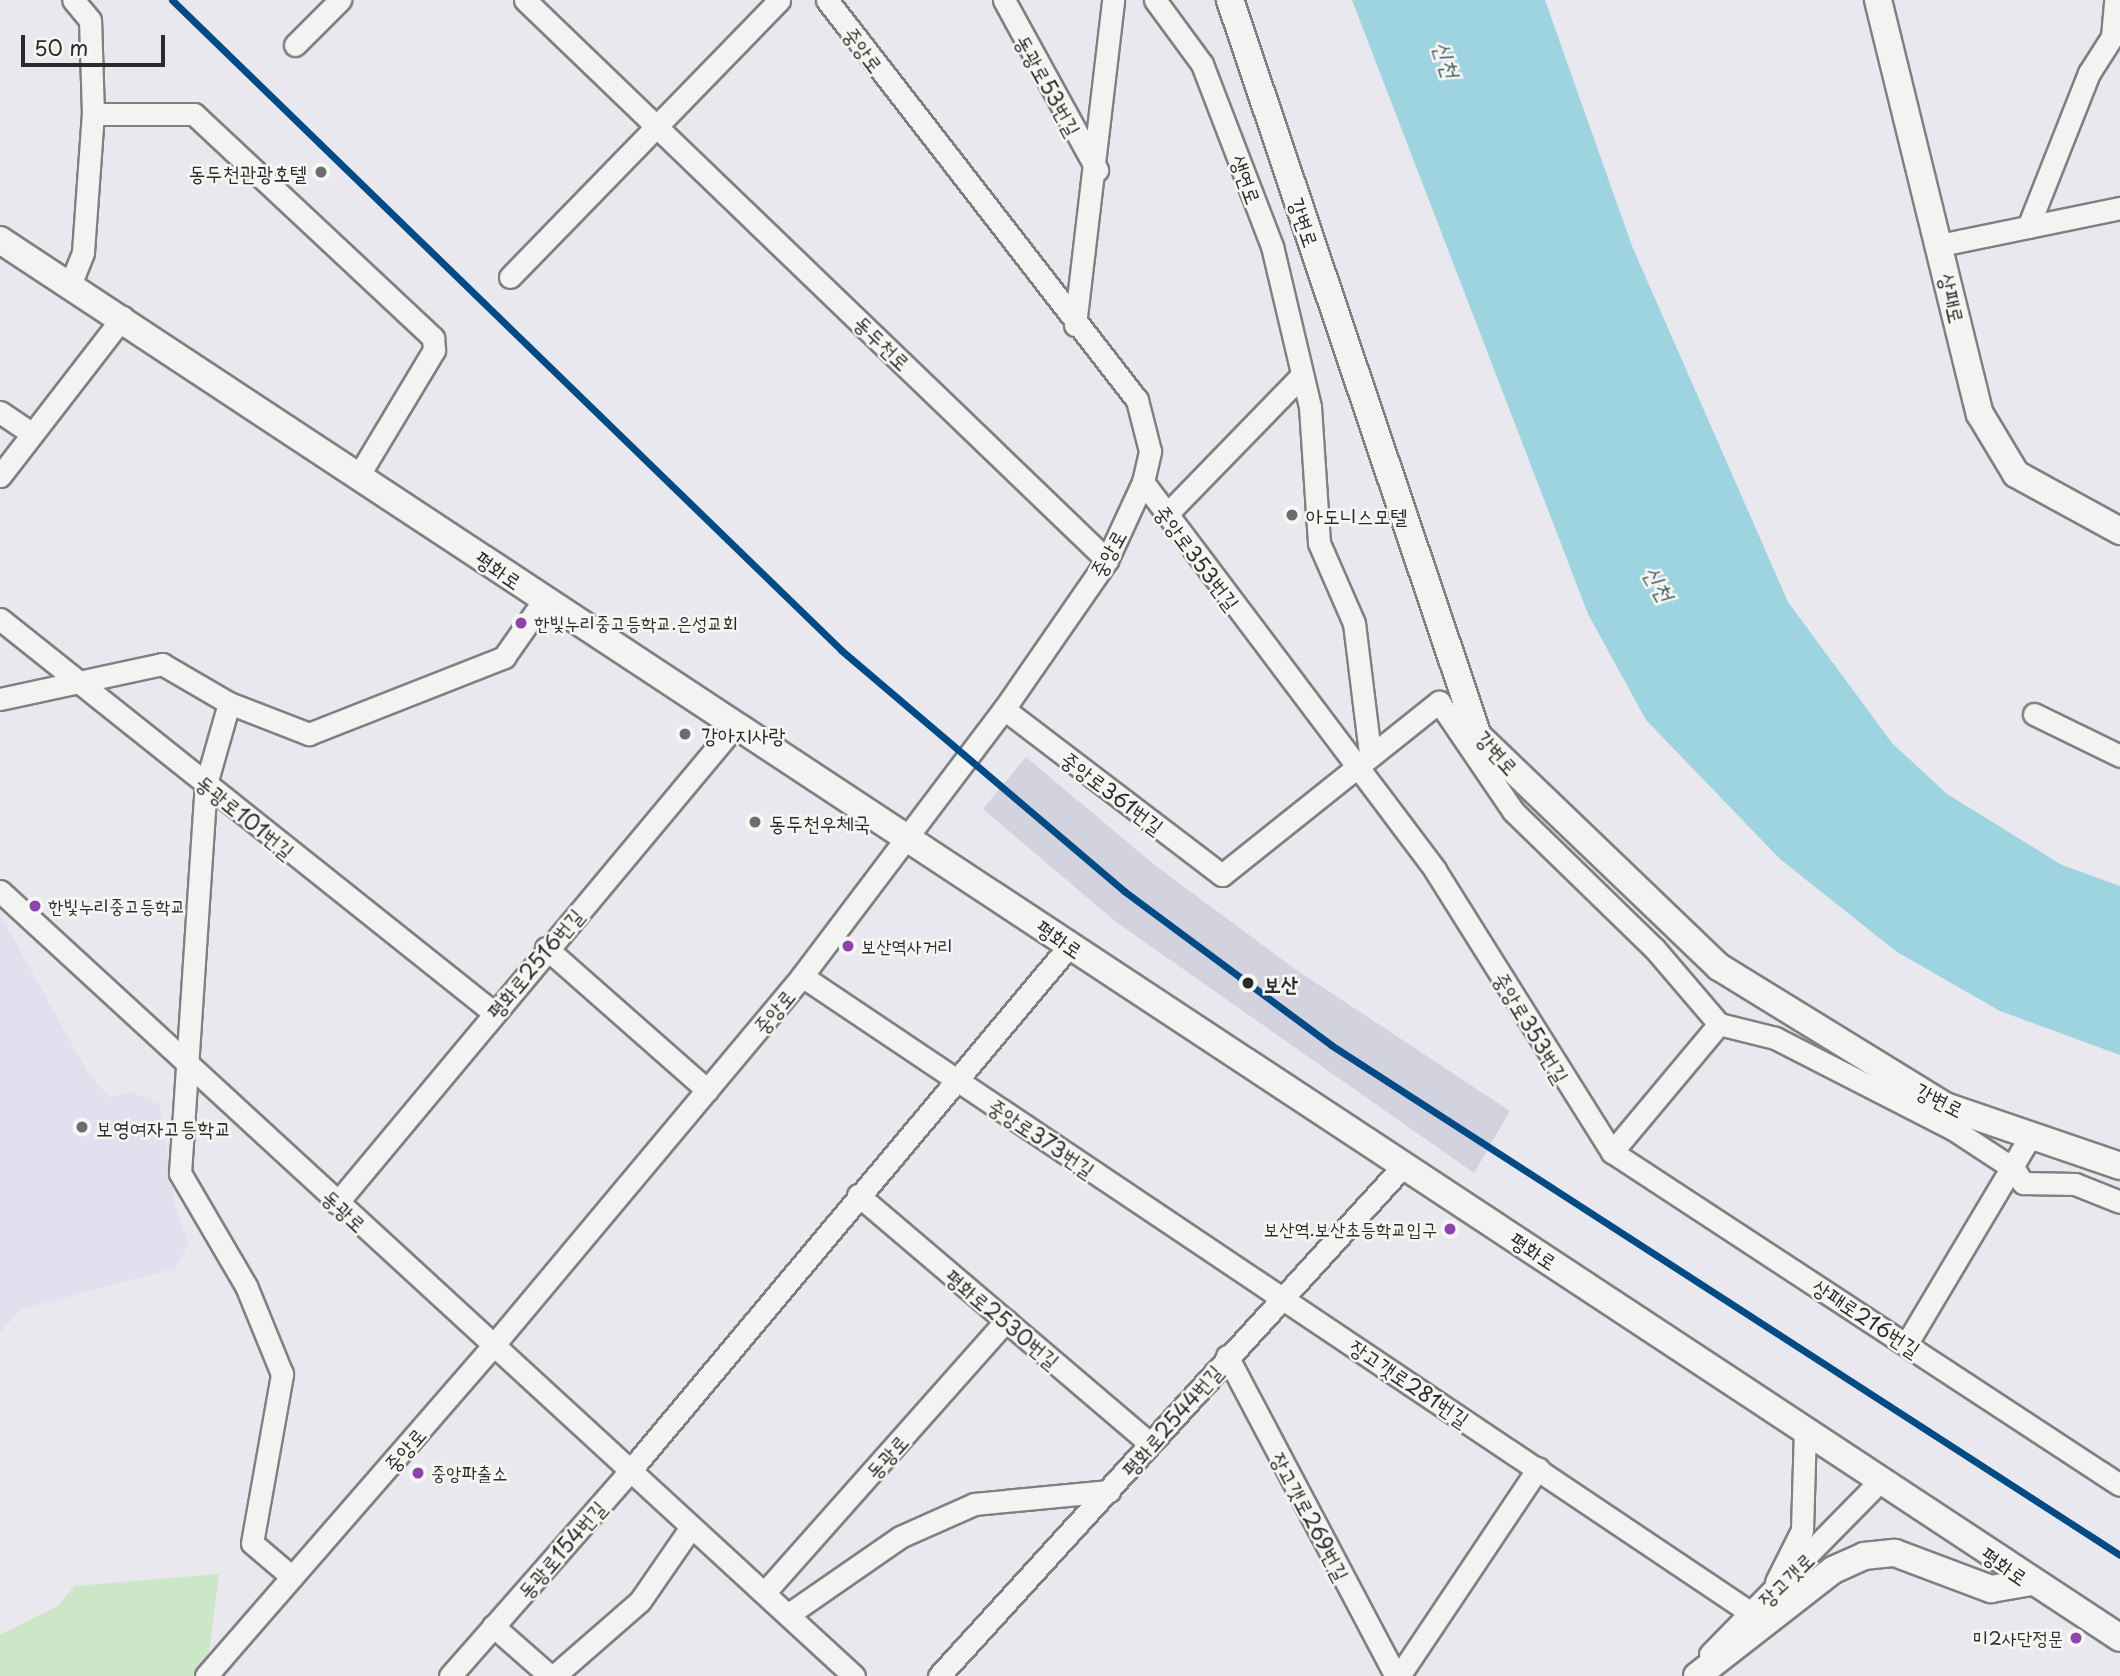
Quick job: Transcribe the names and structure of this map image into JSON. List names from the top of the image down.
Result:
{
  "streets": {
    "main road": ["강변로", "상패로", "평화로"],
    "street": [
      "중앙로",
      "동광로53번길",
      "생연로",
      "동두천로",
      "중앙로353번길",
      "중앙로361번길",
      "동광로101번길",
      "평화로2516번길",
      "중앙로373번길",
      "동광로",
      "상패로216번길",
      "평화로2530번길",
      "장고갯로281번길",
      "평화로2544번길",
      "장고갯로269번길",
      "동광로154번길",
      "장고갯로"
    ]
  },
  "crossings": [
    ["중앙로", "동두천로"],
    ["중앙로", "중앙로353번길"],
    ["중앙로", "평화로"],
    ["중앙로", "중앙로361번길"],
    ["중앙로", "중앙로373번길"],
    ["중앙로", "동광로"],
    ["중앙로353번길", "중앙로361번길"],
    ["중앙로353번길", "상패로216번길"],
    ["평화로", "평화로2516번길"],
    ["평화로", "평화로2544번길"],
    ["평화로", "장고갯로"],
    ["동광로101번길", "평화로2516번길"],
    ["평화로2516번길", "동광로"],
    ["중앙로373번길", "장고갯로281번길"],
    ["중앙로373번길", "평화로2544번길"],
    ["동광로", "평화로2530번길"],
    ["동광로", "동광로154번길"],
    ["평화로2530번길", "평화로2544번길"],
    ["장고갯로281번길", "평화로2544번길"],
    ["장고갯로281번길", "장고갯로269번길"],
    ["장고갯로281번길", "장고갯로"],
    ["평화로2544번길", "장고갯로269번길"]
  ],
  "water": ["신천"],
  "places": [
    "동두천관광호텔",
    "아도니스모텔",
    "한빛누리중고등학교.은성교회",
    "강아지사랑",
    "동두천우체국",
    "한빛누리중고등학교",
    "보산역사거리",
    "보산",
    "보영여자고등학교",
    "보산역.보산초등학교입구",
    "중앙파출소",
    "미2사단정문"
  ],
  "scale_bar": "50 m"
}
